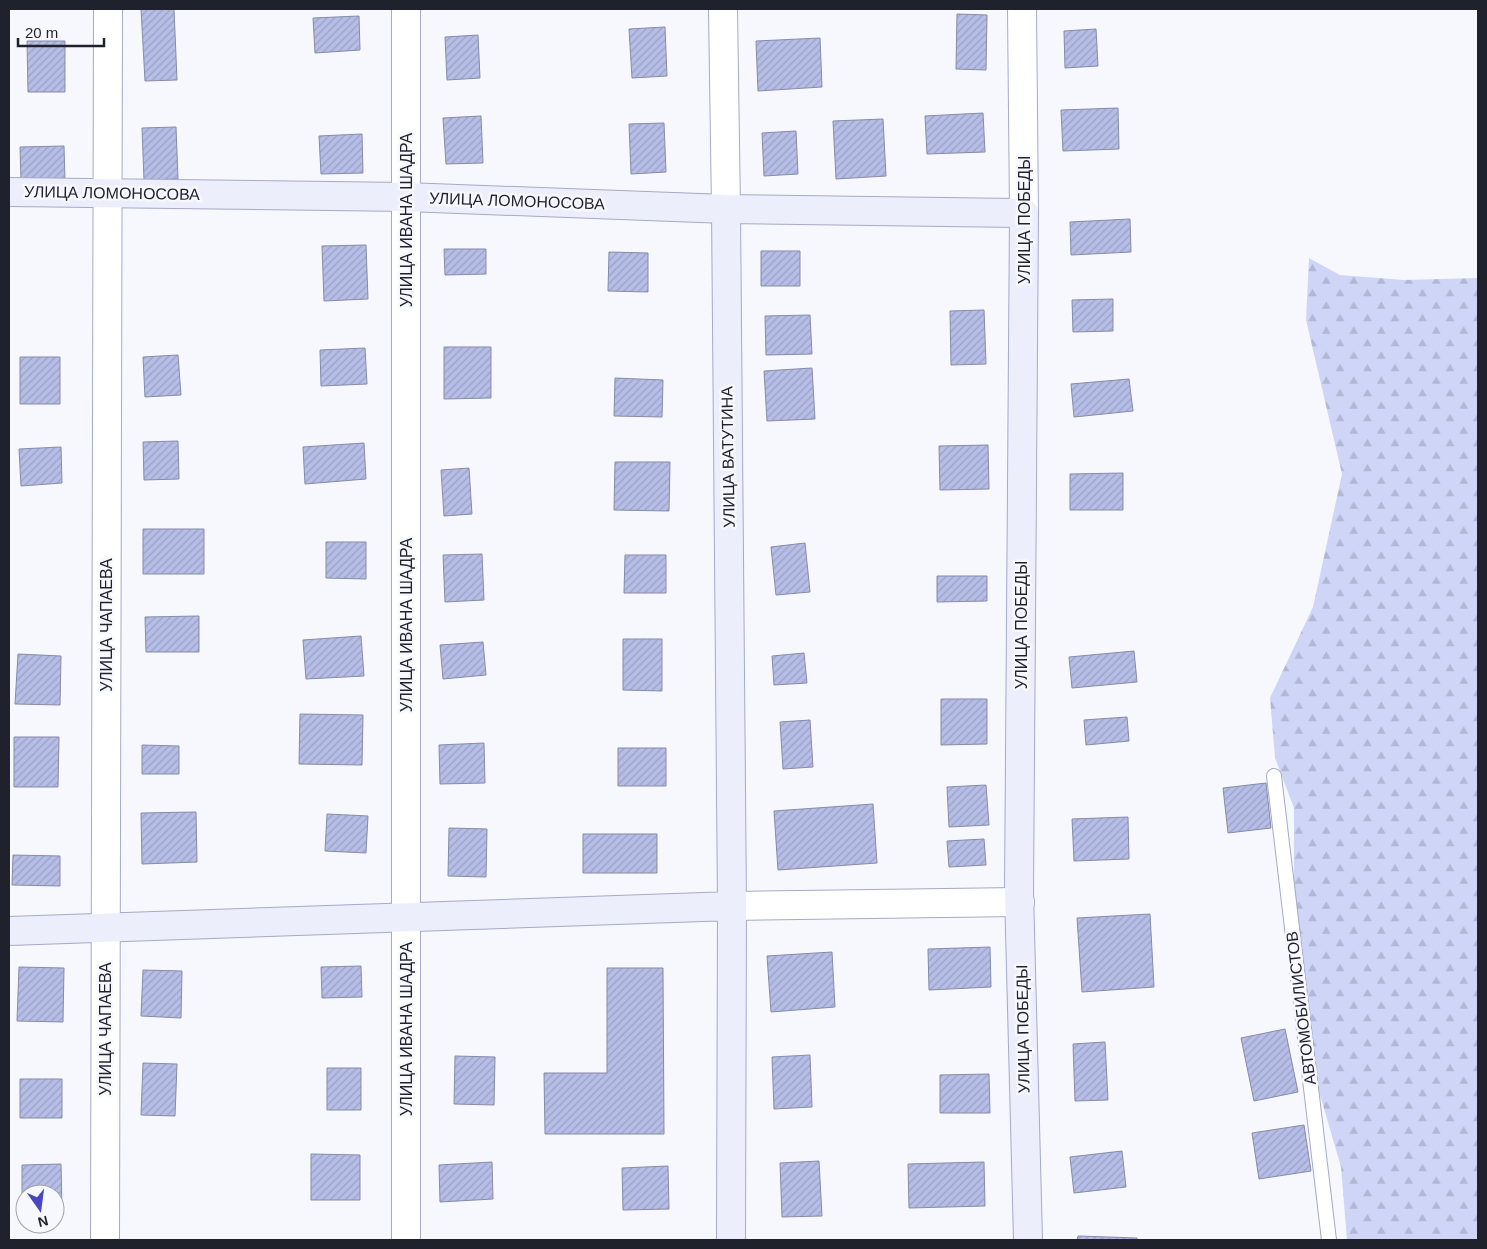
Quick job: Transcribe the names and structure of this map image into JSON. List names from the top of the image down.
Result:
{
  "streets": {
    "street": [
      "УЛИЦА ЛОМОНОСОВА",
      "УЛИЦА ИВАНА ШАДРА",
      "УЛИЦА ПОБЕДЫ",
      "УЛИЦА ВАТУТИНА",
      "УЛИЦА ЧАПАЕВА"
    ],
    "lane": ["АВТОМОБИЛИСТОВ"]
  },
  "crossings": [
    ["УЛИЦА ЛОМОНОСОВА", "УЛИЦА ИВАНА ШАДРА"],
    ["УЛИЦА ЛОМОНОСОВА", "УЛИЦА ПОБЕДЫ"],
    ["УЛИЦА ЛОМОНОСОВА", "УЛИЦА ВАТУТИНА"],
    ["УЛИЦА ЛОМОНОСОВА", "УЛИЦА ЧАПАЕВА"]
  ],
  "scale_bar": "20 m",
  "north": "bottom"
}
